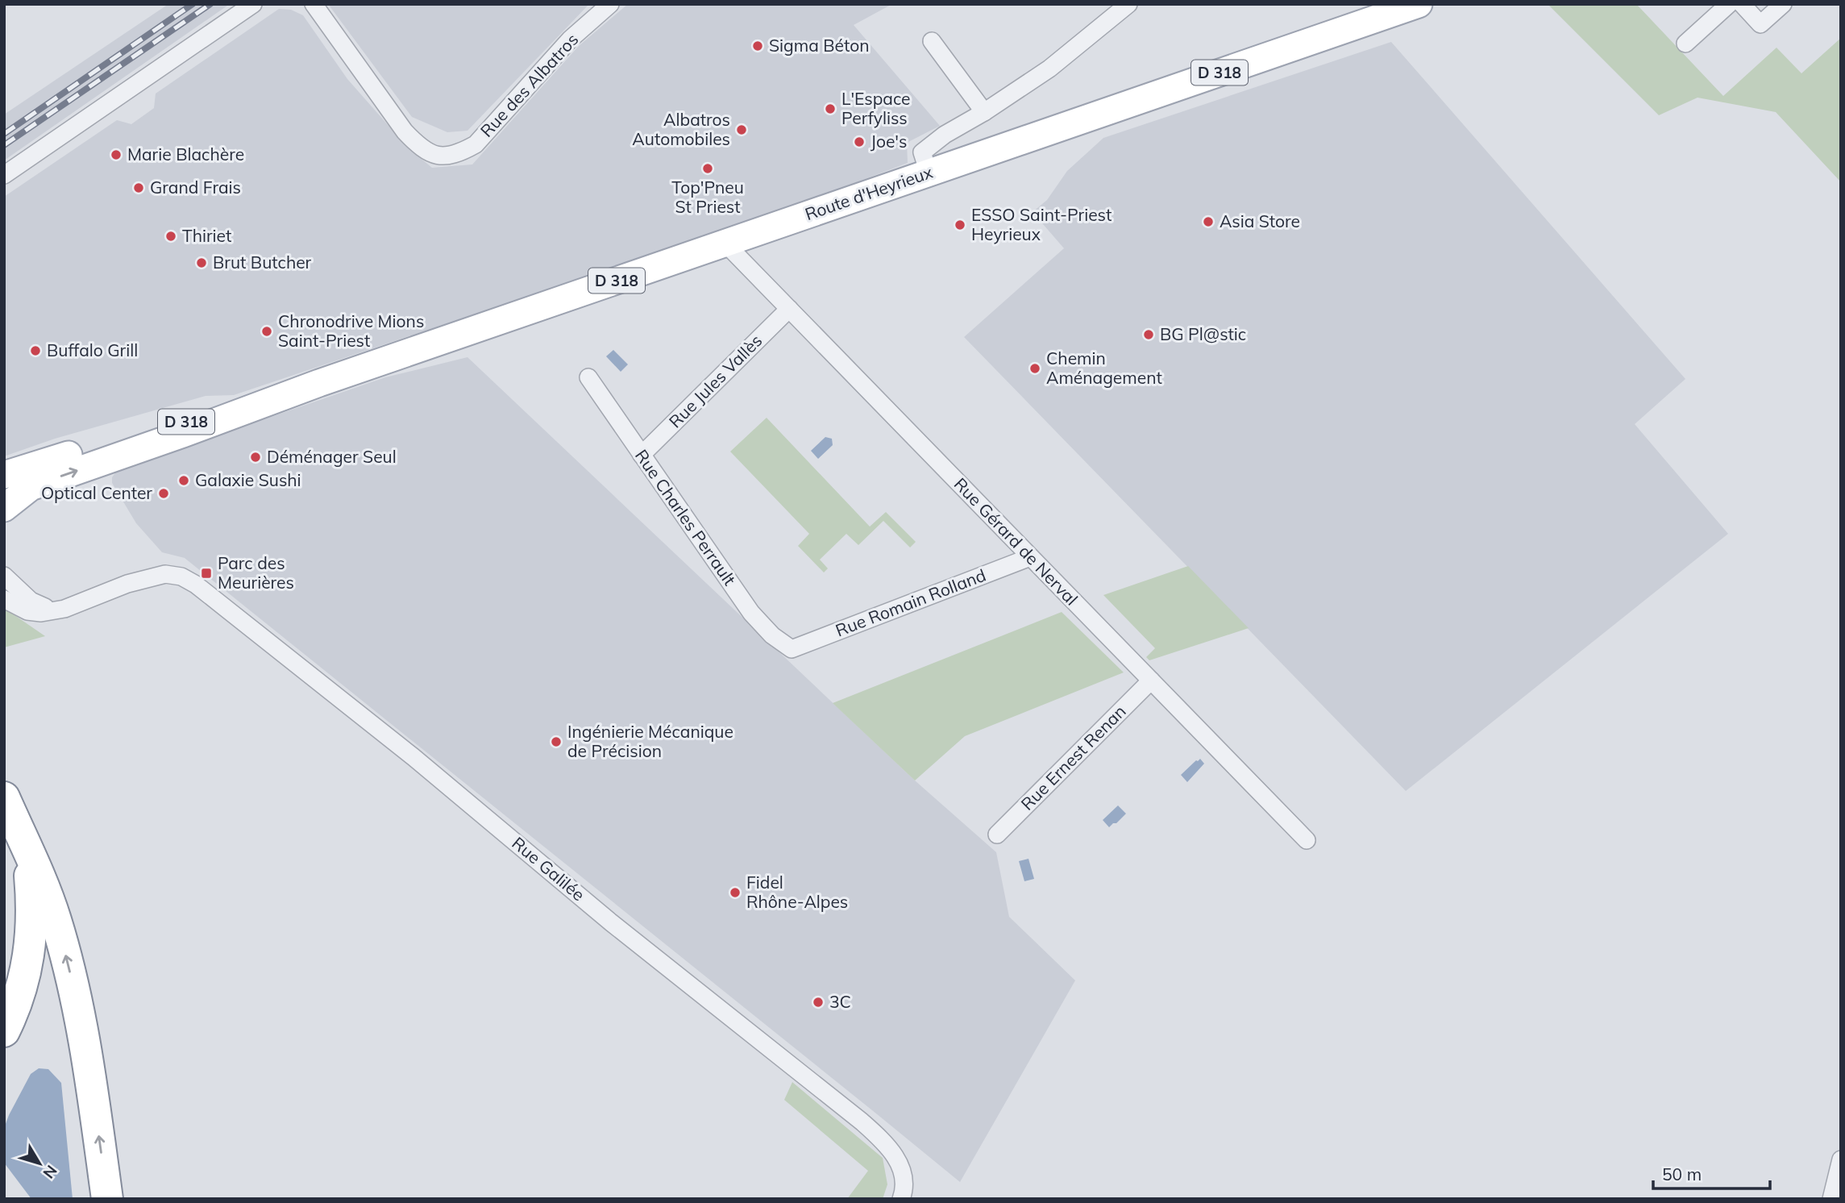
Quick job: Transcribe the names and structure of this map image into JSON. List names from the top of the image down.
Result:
{
  "streets": {
    "main road": ["D 318", "Route d'Heyrieux"],
    "street": [
      "Rue des Albatros",
      "Rue Jules Vallès",
      "Rue Charles Perrault",
      "Rue Gérard de Nerval",
      "Rue Romain Rolland",
      "Rue Ernest Renan",
      "Rue Galilée"
    ]
  },
  "crossings": [
    ["Route d'Heyrieux", "Rue Gérard de Nerval"],
    ["Rue Jules Vallès", "Rue Charles Perrault"],
    ["Rue Jules Vallès", "Rue Gérard de Nerval"],
    ["Rue Charles Perrault", "Rue Romain Rolland"],
    ["Rue Gérard de Nerval", "Rue Romain Rolland"],
    ["Rue Gérard de Nerval", "Rue Ernest Renan"]
  ],
  "places": {
    "other": [
      "Sigma Béton",
      "L'Espace Perfyliss",
      "Albatros Automobiles",
      "Joe's",
      "Marie Blachère",
      "Top'Pneu St Priest",
      "Grand Frais",
      "Asia Store",
      "ESSO Saint-Priest Heyrieux",
      "Thiriet",
      "Brut Butcher",
      "Chronodrive Mions Saint-Priest",
      "BG Pl@stic",
      "Buffalo Grill",
      "Chemin Aménagement",
      "Déménager Seul",
      "Galaxie Sushi",
      "Optical Center",
      "Ingénierie Mécanique de Précision",
      "Fidel Rhône-Alpes",
      "3C"
    ],
    "transit": ["Parc des Meurières"]
  },
  "scale_bar": "50 m",
  "north": "bottom right"
}
